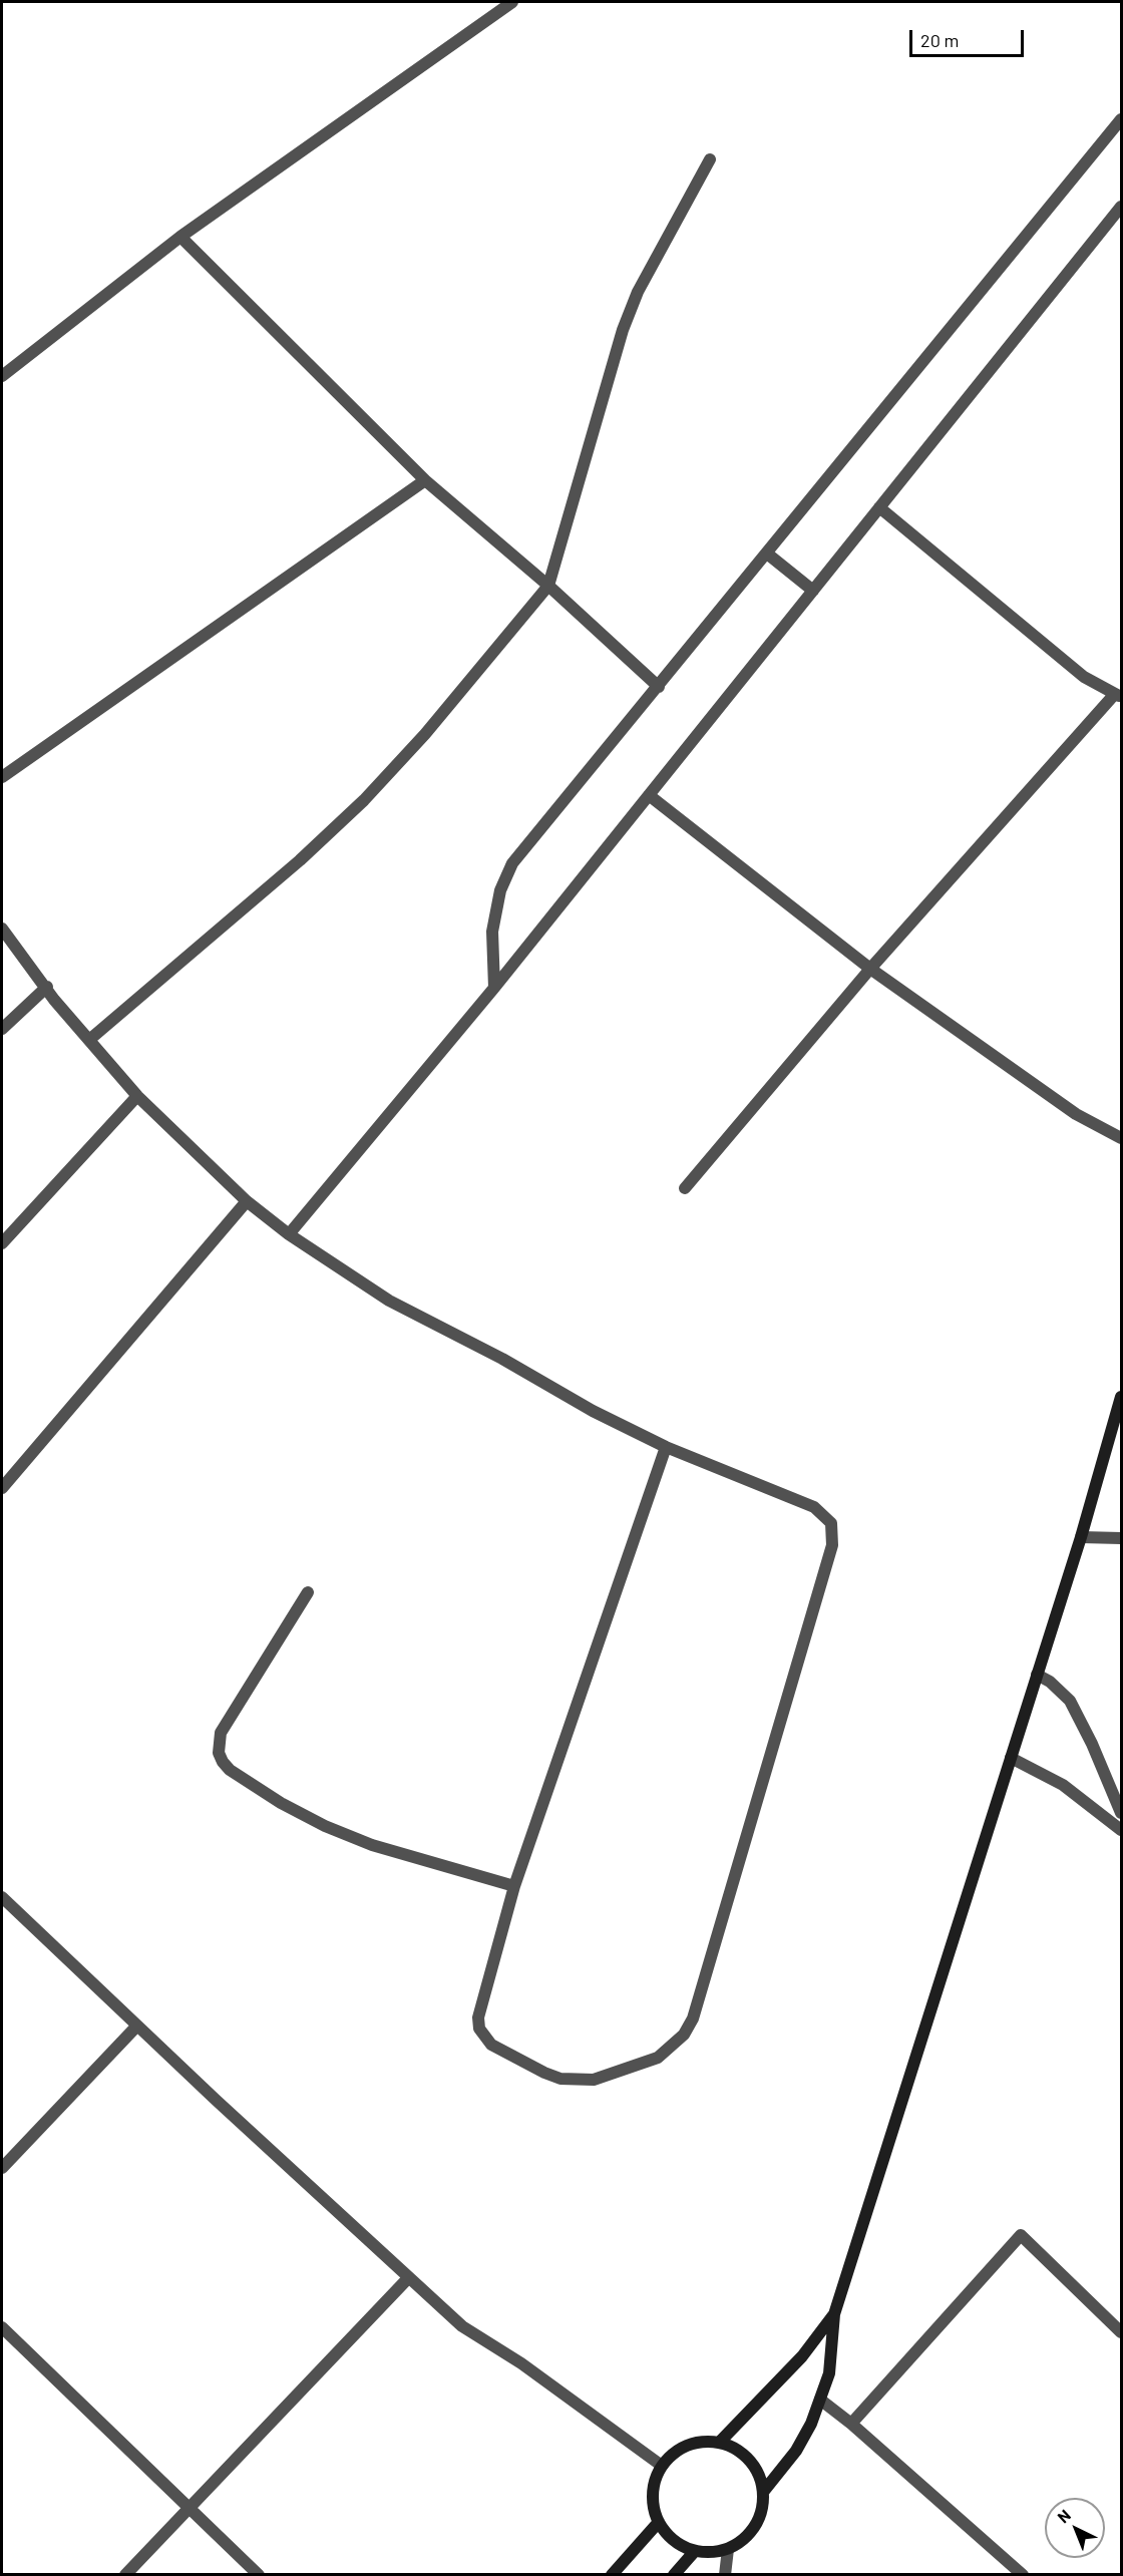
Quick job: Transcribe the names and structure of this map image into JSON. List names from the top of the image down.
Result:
{
  "scale_bar": "20 m",
  "north": "top left"
}
